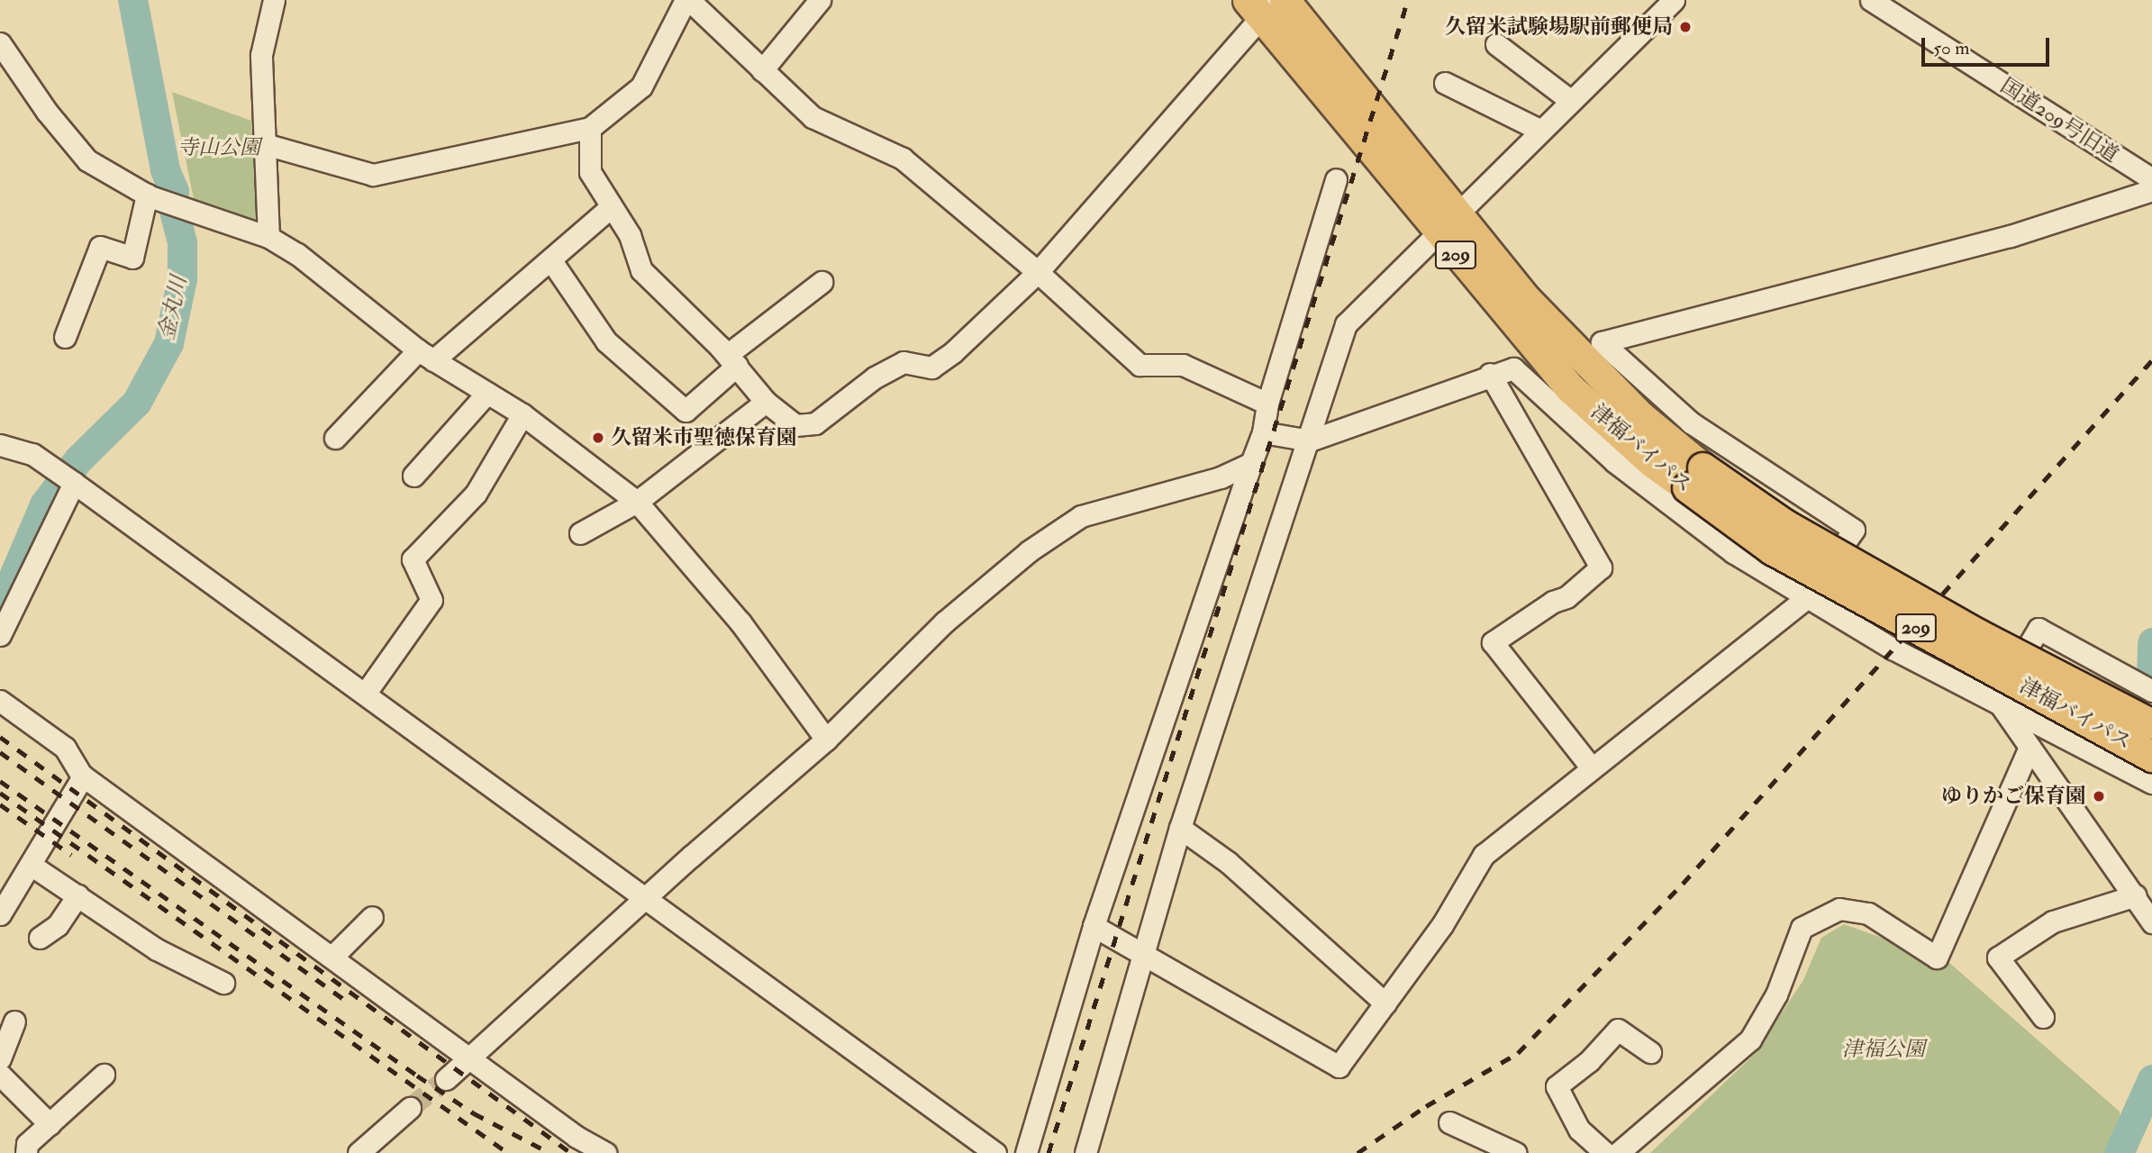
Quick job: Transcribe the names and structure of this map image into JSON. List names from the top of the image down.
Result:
{
  "streets": {
    "highway": ["209", "津福バイパス"],
    "street": ["国道209号旧道"]
  },
  "water": ["金丸川"],
  "parks": ["寺山公園", "津福公園"],
  "places": ["久留米試験場駅前郵便局", "久留米市聖徳保育園", "ゆりかご保育園"],
  "scale_bar": "50 m"
}
